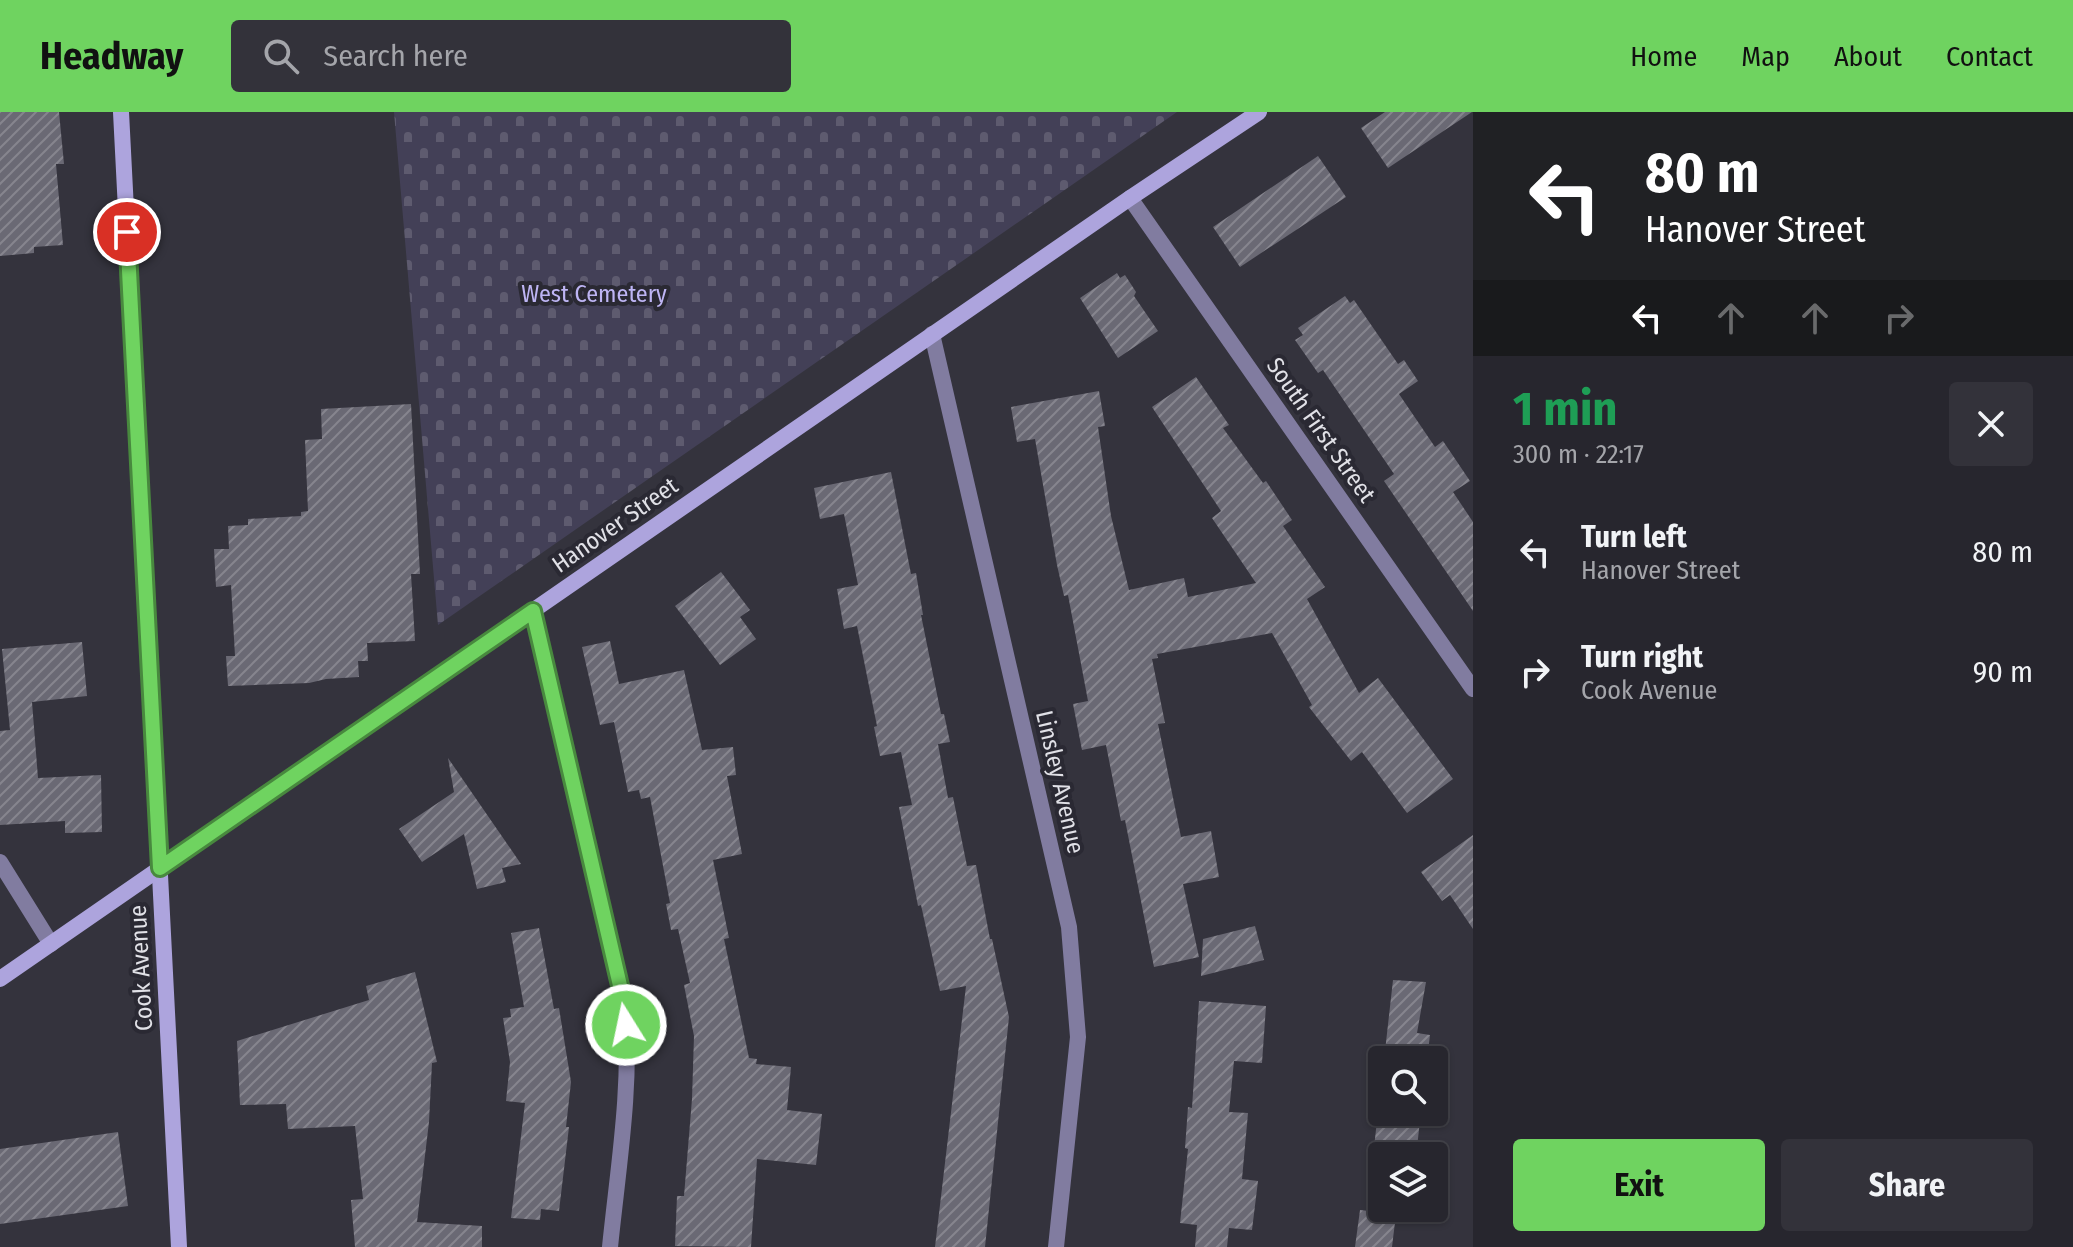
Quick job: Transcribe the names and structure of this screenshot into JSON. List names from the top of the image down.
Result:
{
  "streets": {
    "main road": ["Hanover Street", "Cook Avenue"],
    "street": ["South First Street", "Linsley Avenue"]
  },
  "crossings": [
    ["South First Street", "Hanover Street"],
    ["Hanover Street", "Linsley Avenue"],
    ["Hanover Street", "Cook Avenue"]
  ],
  "parks": ["West Cemetery"],
  "page": {
    "header": "Headway",
    "search": "Search here",
    "nav": [
      "Home",
      "Map",
      "About",
      "Contact"
    ],
    "turn": ["80 m", "Hanover Street"],
    "heading": ["1 min", "300 m · 22:17"],
    "list": [
      {
        "name": "Turn left",
        "note": "Hanover Street",
        "value": "80 m"
      },
      {
        "name": "Turn right",
        "note": "Cook Avenue",
        "value": "90 m"
      }
    ],
    "buttons": ["Exit", "Share"]
  }
}
